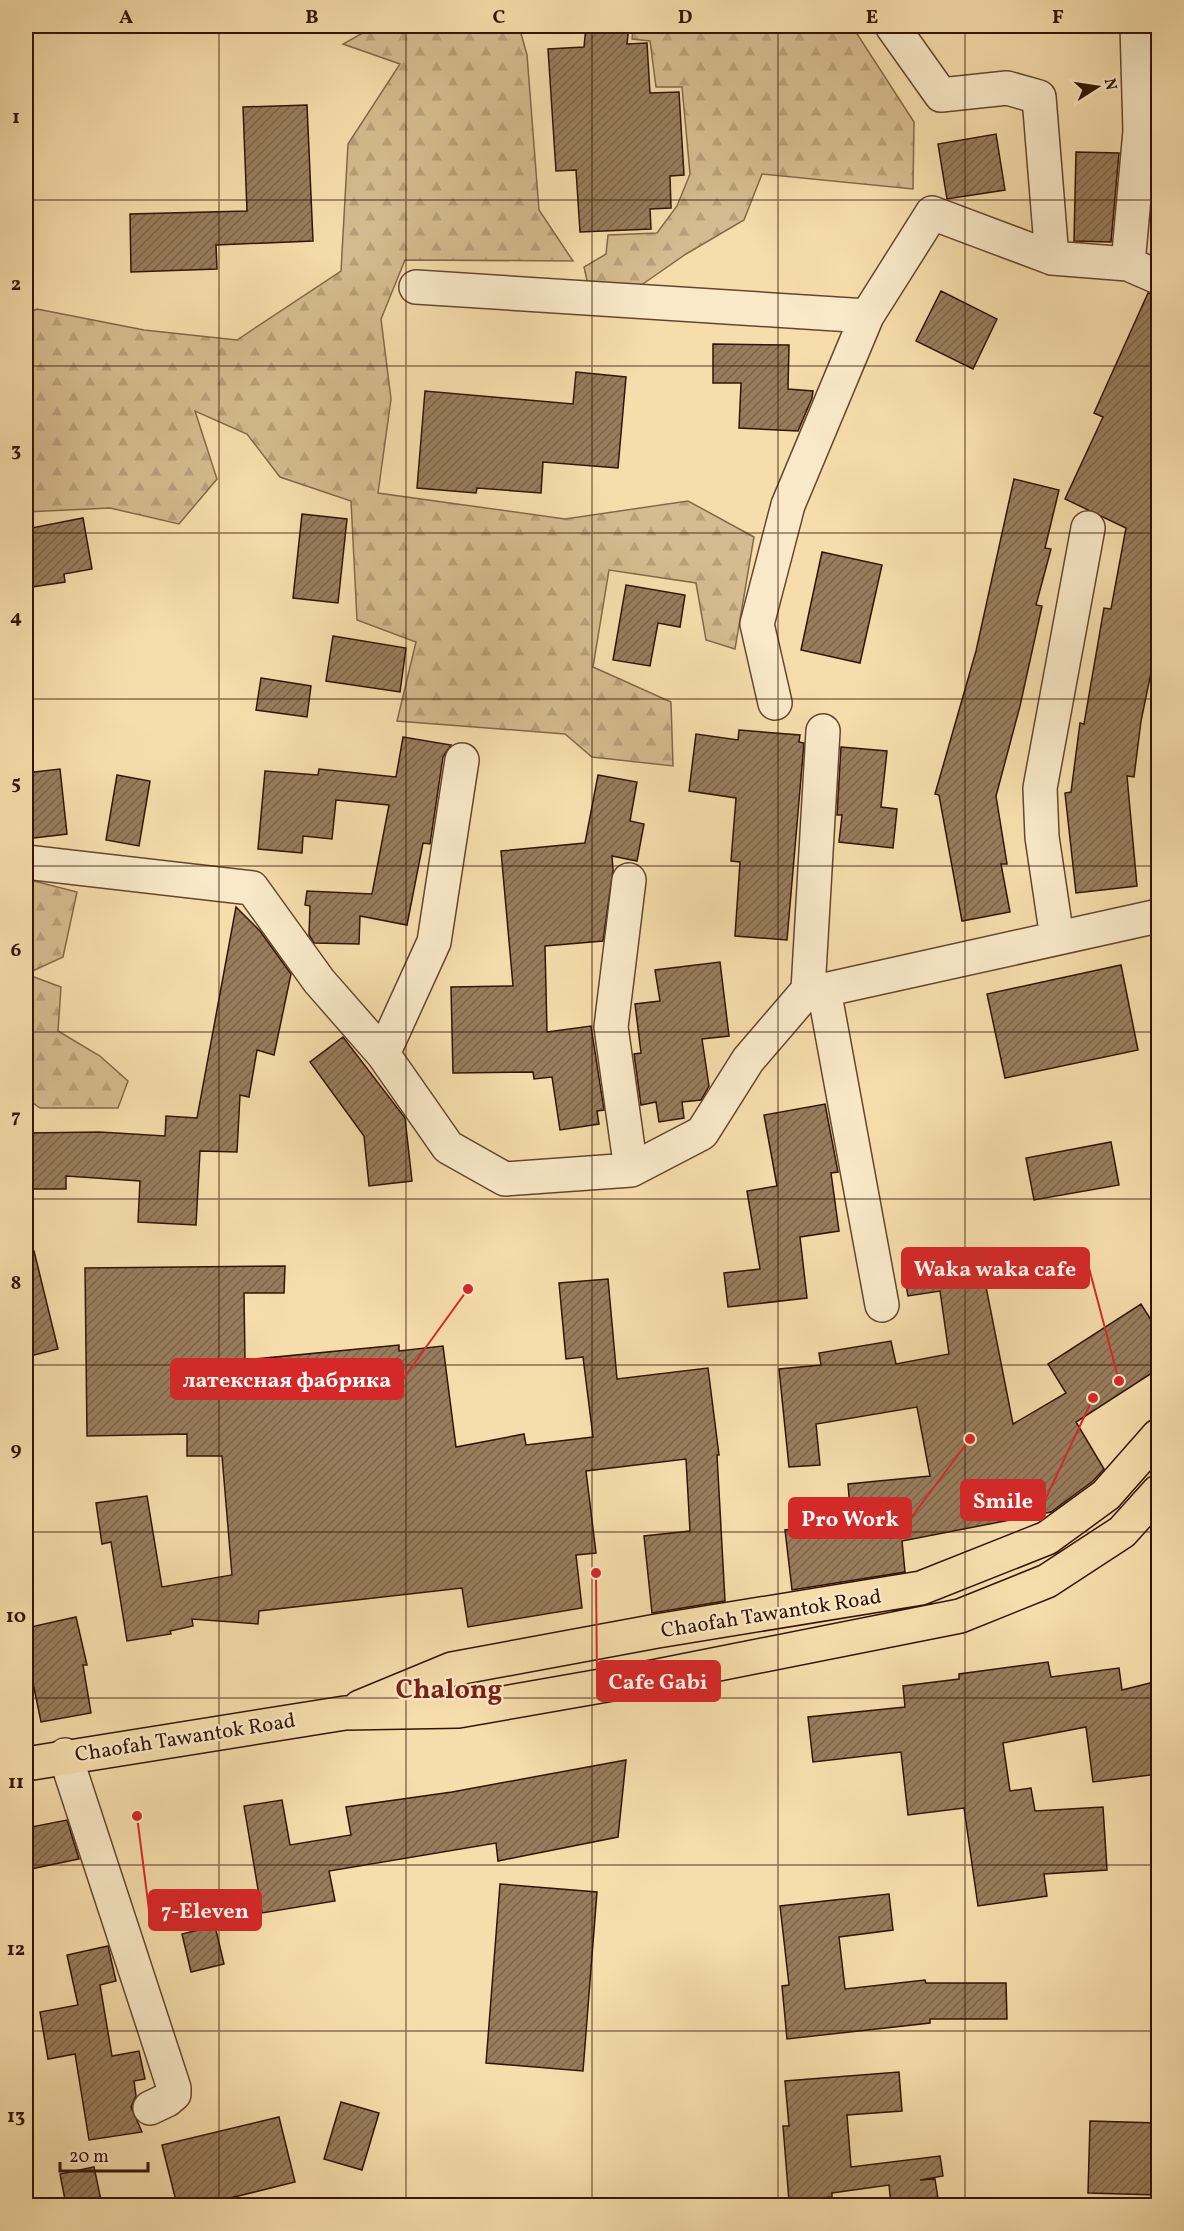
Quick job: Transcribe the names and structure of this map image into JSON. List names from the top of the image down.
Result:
{
  "streets": {
    "main road": ["Chaofah Tawantok Road"]
  },
  "districts": ["Chalong"],
  "places": [
    "латексная фабрика",
    "Waka waka cafe",
    "Smile",
    "Pro Work",
    "Cafe Gabi",
    "7-Eleven"
  ],
  "scale_bar": "20 m",
  "north": "right",
  "grid": {
    "columns": [
      "A",
      "B",
      "C",
      "D",
      "E",
      "F"
    ],
    "rows": [
      "1",
      "2",
      "3",
      "4",
      "5",
      "6",
      "7",
      "8",
      "9",
      "10",
      "11",
      "12",
      "13"
    ]
  }
}
